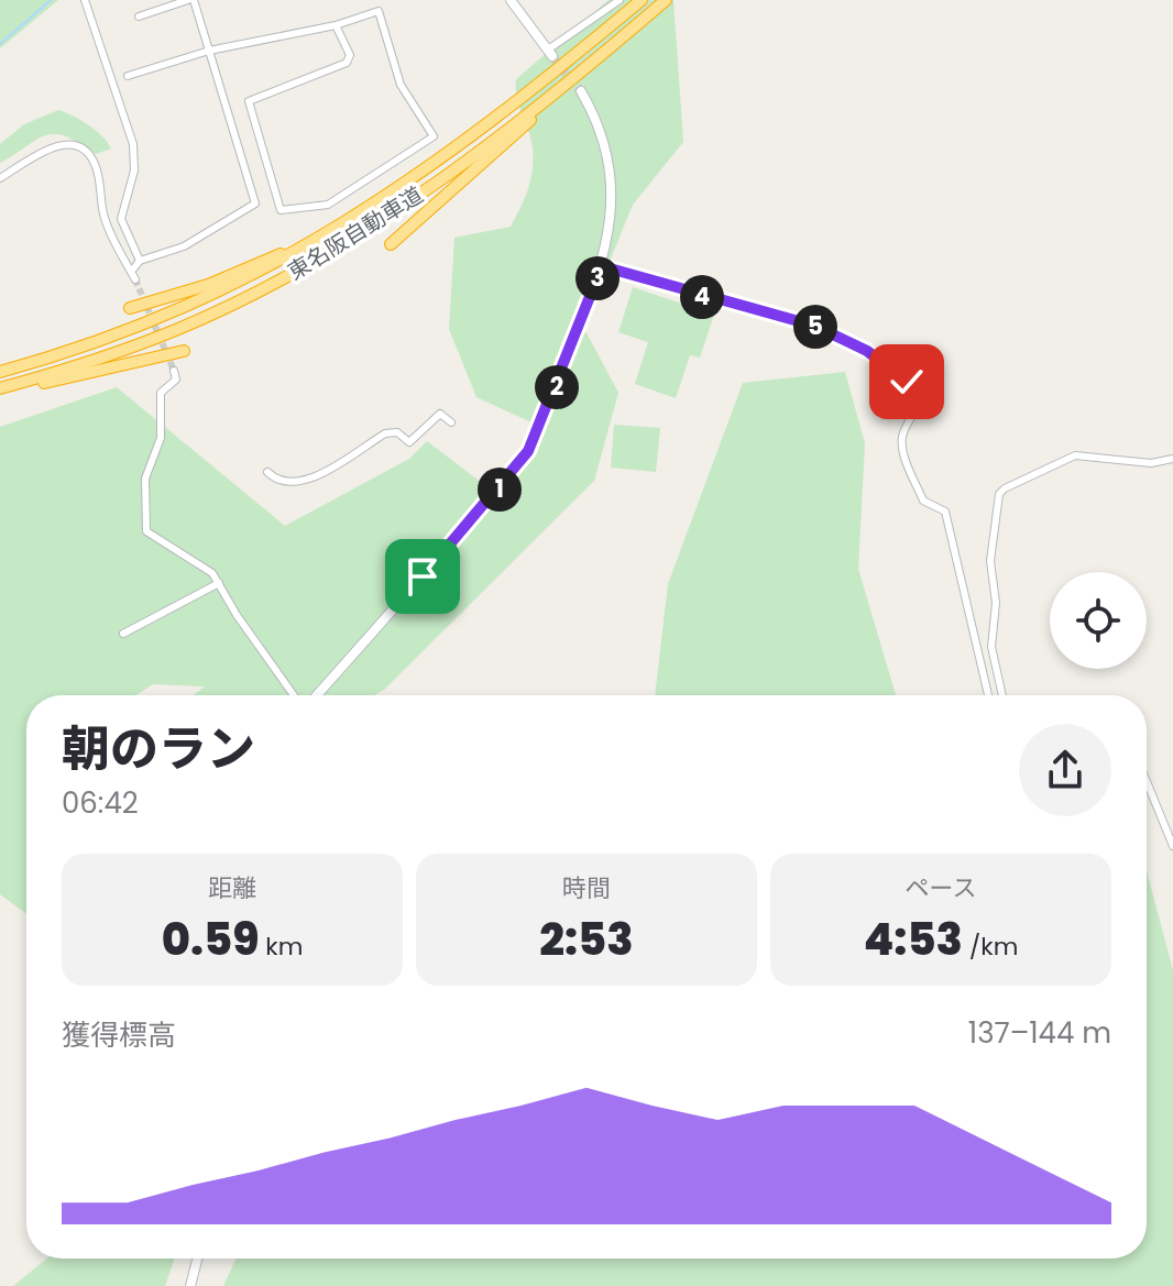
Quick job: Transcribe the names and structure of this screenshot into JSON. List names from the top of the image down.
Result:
{
  "streets": {
    "highway": ["東名阪自動車道"]
  },
  "page": {
    "pins": [
      "3",
      "4",
      "5",
      "2",
      "1"
    ],
    "heading": ["朝のラン", "06:42"],
    "stats": [
      ["距離", "0.59 km"],
      ["時間", "2:53"],
      ["ペース", "4:53 /km"]
    ],
    "chart": ["獲得標高", "137–144 m"]
  }
}
